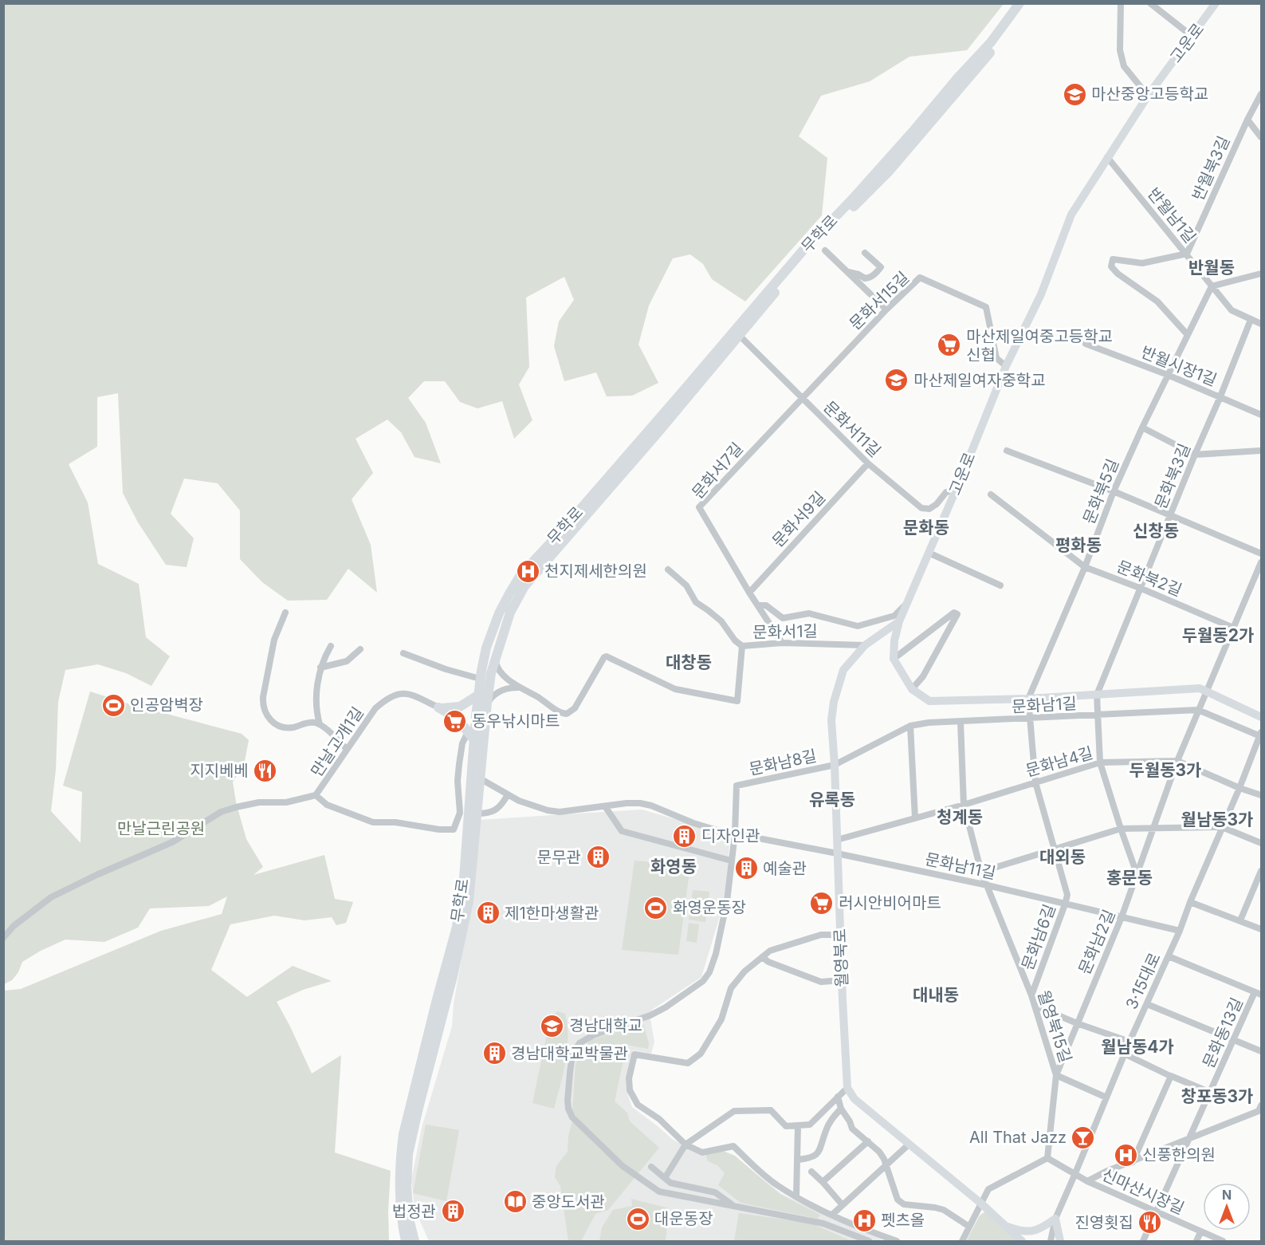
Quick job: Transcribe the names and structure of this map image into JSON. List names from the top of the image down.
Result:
{
  "streets": {
    "main road": ["고운로", "무학로", "월영북로"],
    "street": [
      "반월북3길",
      "반월남1길",
      "문화서15길",
      "반월시장1길",
      "문화서11길",
      "문화서7길",
      "문화북3길",
      "문화북5길",
      "문화서9길",
      "문화북2길",
      "문화서1길",
      "문화남1길",
      "만날고개1길",
      "문화남4길",
      "문화남8길",
      "문화남11길",
      "문화남6길",
      "문화남2길",
      "3·15대로",
      "월영북15길",
      "문화동13길",
      "신마산시장길"
    ]
  },
  "crossings": [
    ["고운로", "반월남1길"],
    ["고운로", "문화서15길"],
    ["고운로", "문화서11길"],
    ["고운로", "월영북로"],
    ["반월북3길", "반월남1길"],
    ["반월남1길", "문화북3길"],
    ["반월남1길", "문화북5길"],
    ["무학로", "문화서11길"],
    ["무학로", "문화서1길"],
    ["무학로", "문화남11길"],
    ["문화서15길", "문화서11길"],
    ["문화서15길", "문화서7길"],
    ["반월시장1길", "문화북3길"],
    ["반월시장1길", "문화북5길"],
    ["문화서11길", "문화서7길"],
    ["문화서11길", "문화서9길"],
    ["문화서7길", "문화서9길"],
    ["문화서7길", "문화서1길"],
    ["문화북3길", "문화북2길"],
    ["문화북5길", "문화북2길"],
    ["문화북5길", "문화남6길"],
    ["문화북2길", "문화남2길"],
    ["문화서1길", "월영북로"],
    ["문화남1길", "문화남8길"],
    ["문화남1길", "문화남6길"],
    ["문화남1길", "문화남2길"],
    ["문화남1길", "월영북로"],
    ["문화남1길", "3·15대로"],
    ["문화남1길", "월영북15길"],
    ["문화남4길", "문화남6길"],
    ["문화남4길", "문화남2길"],
    ["문화남4길", "월영북로"],
    ["문화남4길", "3·15대로"],
    ["문화남4길", "월영북15길"],
    ["문화남8길", "문화남11길"],
    ["문화남8길", "월영북로"],
    ["문화남11길", "문화남6길"],
    ["문화남11길", "문화남2길"],
    ["문화남11길", "월영북로"],
    ["문화남11길", "3·15대로"],
    ["문화남11길", "월영북15길"],
    ["문화남6길", "월영북15길"],
    ["문화남2길", "월영북15길"],
    ["3·15대로", "신마산시장길"],
    ["월영북15길", "신마산시장길"],
    ["문화동13길", "신마산시장길"]
  ],
  "districts": [
    "반월동",
    "문화동",
    "신창동",
    "평화동",
    "두월동2가",
    "대창동",
    "두월동3가",
    "유록동",
    "청계동",
    "월남동3가",
    "대외동",
    "화영동",
    "홍문동",
    "대내동",
    "월남동4가",
    "창포동3가"
  ],
  "parks": ["만날근린공원"],
  "places": {
    "school or university": ["마산중앙고등학교", "마산제일여자중학교", "경남대학교"],
    "supermarket": ["마산제일여중고등학교 신협", "동우낚시마트", "러시안비어마트"],
    "hospital": ["천지제세한의원", "신풍한의원", "펫츠올"],
    "sports": ["인공암벽장", "화영운동장", "대운동장"],
    "restaurant": ["지지베베", "진영횟집"],
    "building": [
      "디자인관",
      "문무관",
      "예술관",
      "제1한마생활관",
      "경남대학교박물관",
      "법정관"
    ],
    "bar": ["All That Jazz"],
    "library": ["중앙도서관"]
  },
  "north": "top"
}
